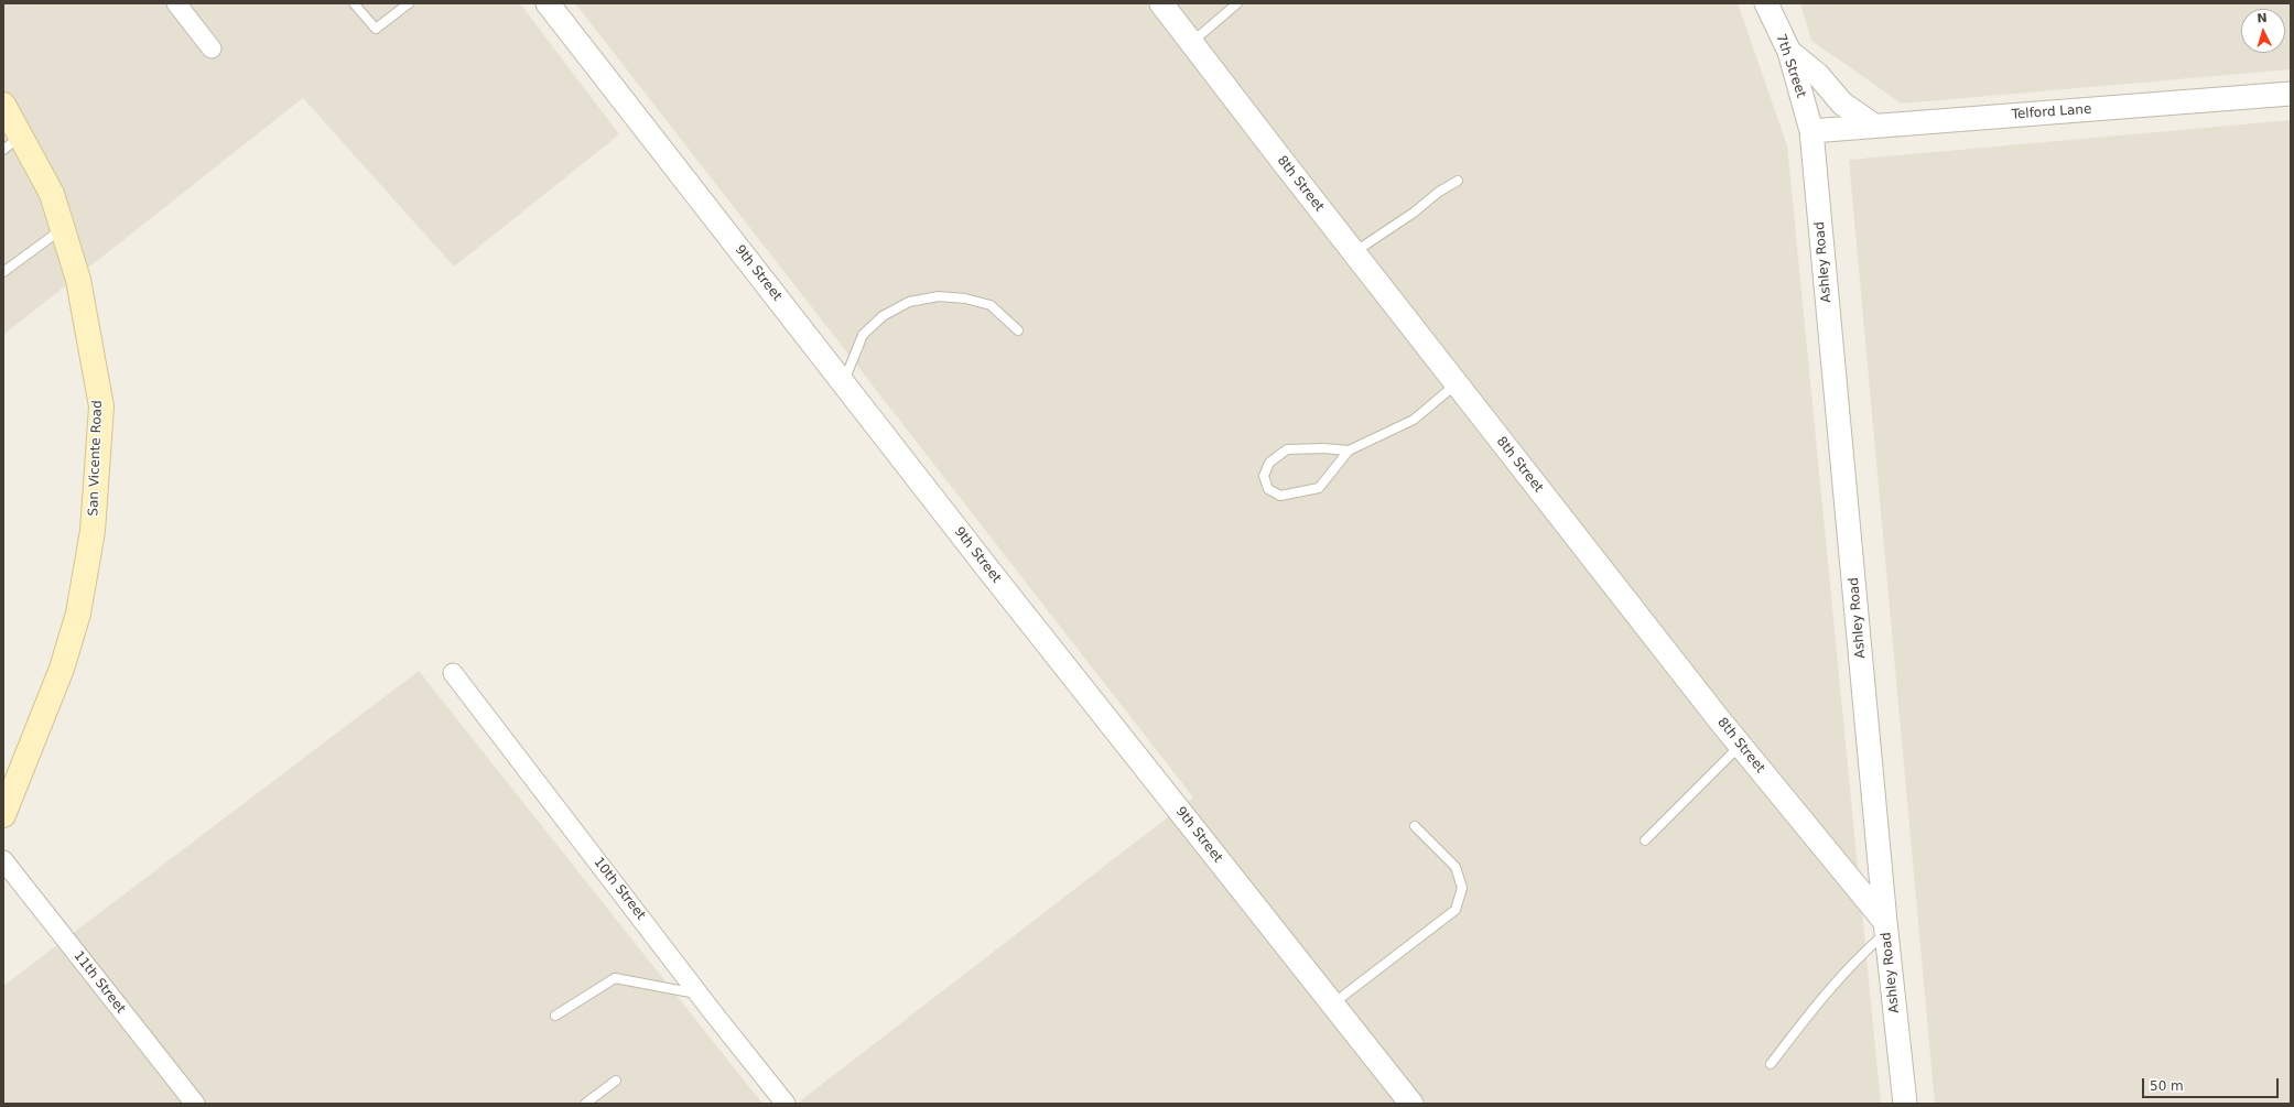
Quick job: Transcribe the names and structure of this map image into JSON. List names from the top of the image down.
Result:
{
  "streets": {
    "main road": ["San Vicente Road"],
    "street": [
      "7th Street",
      "Telford Lane",
      "8th Street",
      "Ashley Road",
      "9th Street",
      "10th Street",
      "11th Street"
    ]
  },
  "crossings": [
    ["7th Street", "Telford Lane"],
    ["7th Street", "Ashley Road"],
    ["Telford Lane", "Ashley Road"],
    ["8th Street", "Ashley Road"]
  ],
  "scale_bar": "50 m",
  "north": "top"
}
